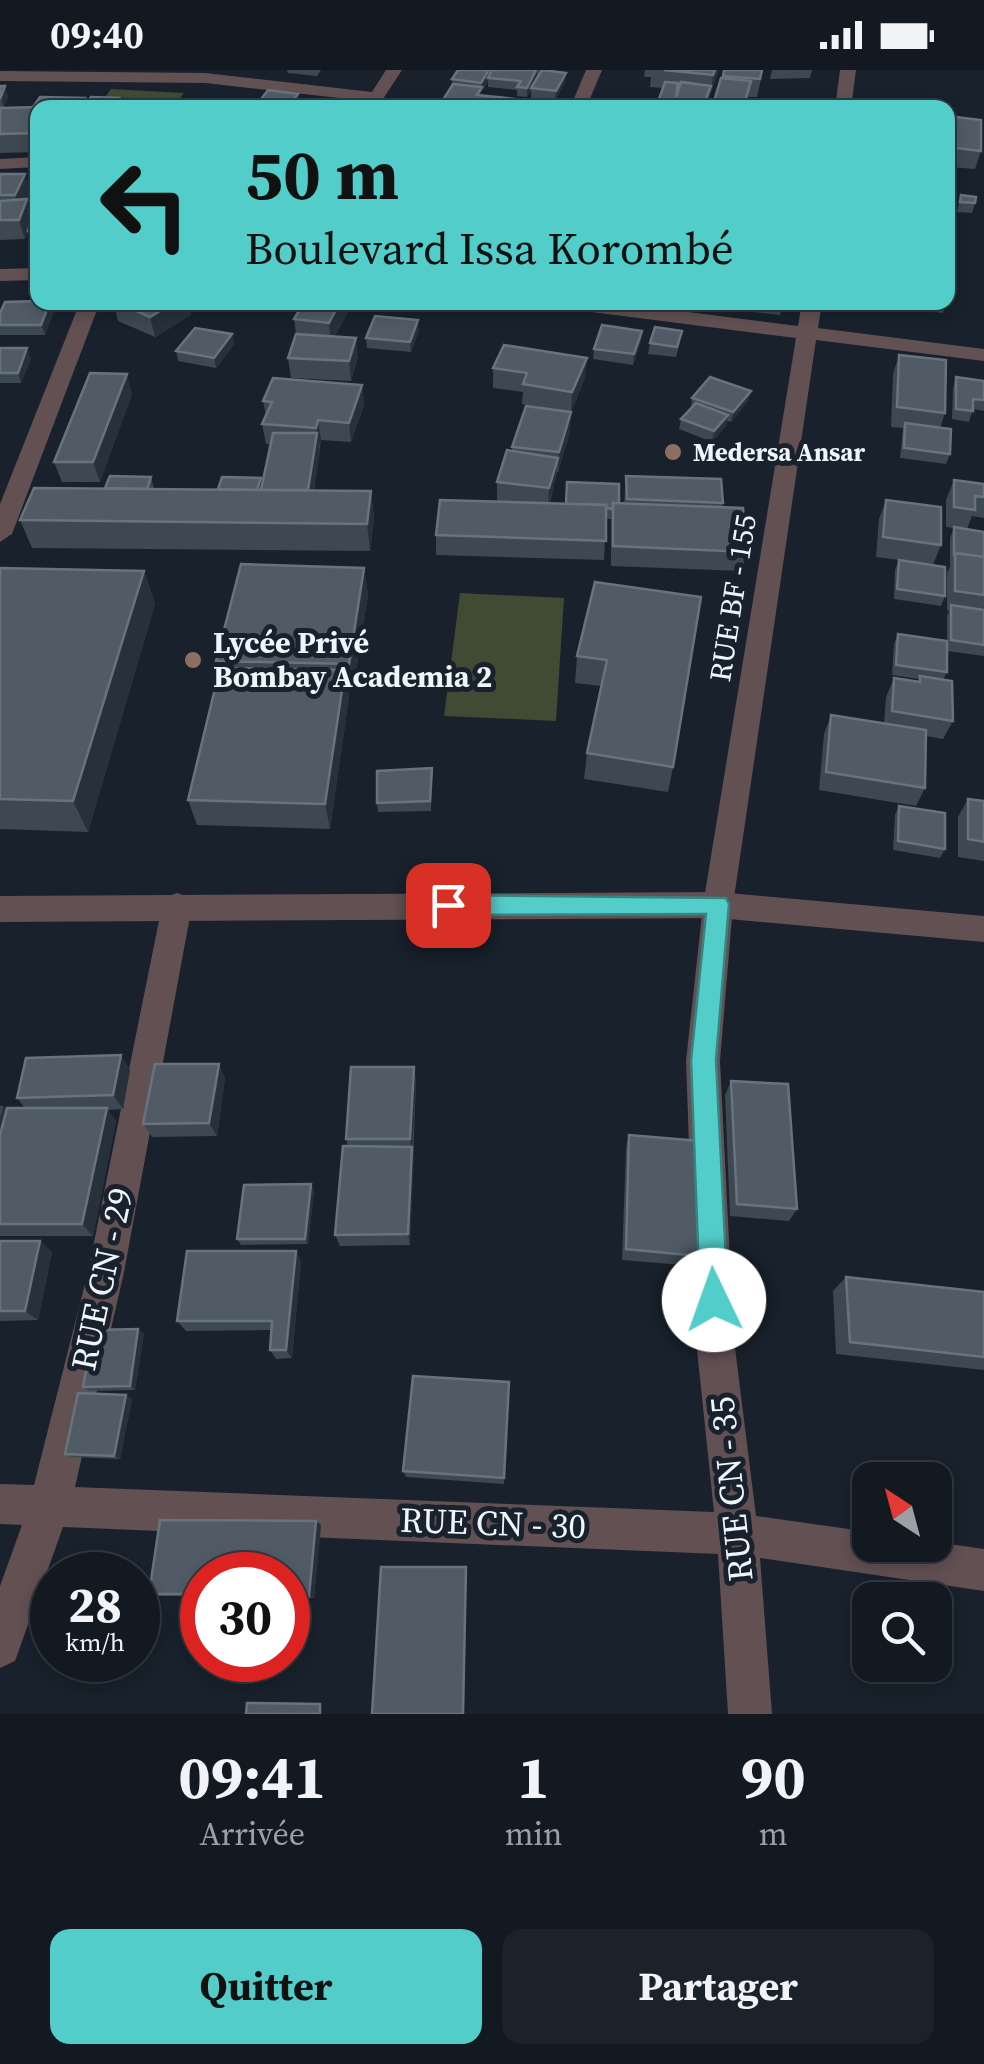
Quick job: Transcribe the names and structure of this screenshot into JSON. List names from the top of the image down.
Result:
{
  "streets": {
    "street": [
      "RUE BF - 155",
      "RUE CN - 29",
      "RUE CN - 35",
      "RUE CN - 30"
    ]
  },
  "crossings": [
    ["RUE BF - 155", "RUE CN - 35"],
    ["RUE CN - 29", "RUE CN - 30"],
    ["RUE CN - 35", "RUE CN - 30"]
  ],
  "places": ["Medersa Ansar", "Lycée Privé Bombay Academia 2"],
  "north": "top left",
  "page": {
    "status": "09:40",
    "turn": ["50 m", "Boulevard Issa Korombé"],
    "speed": "28 km/h",
    "limit": "30",
    "eta": [
      "09:41",
      "Arrivée",
      "1",
      "min",
      "90",
      "m"
    ],
    "buttons": ["Quitter", "Partager"]
  }
}
